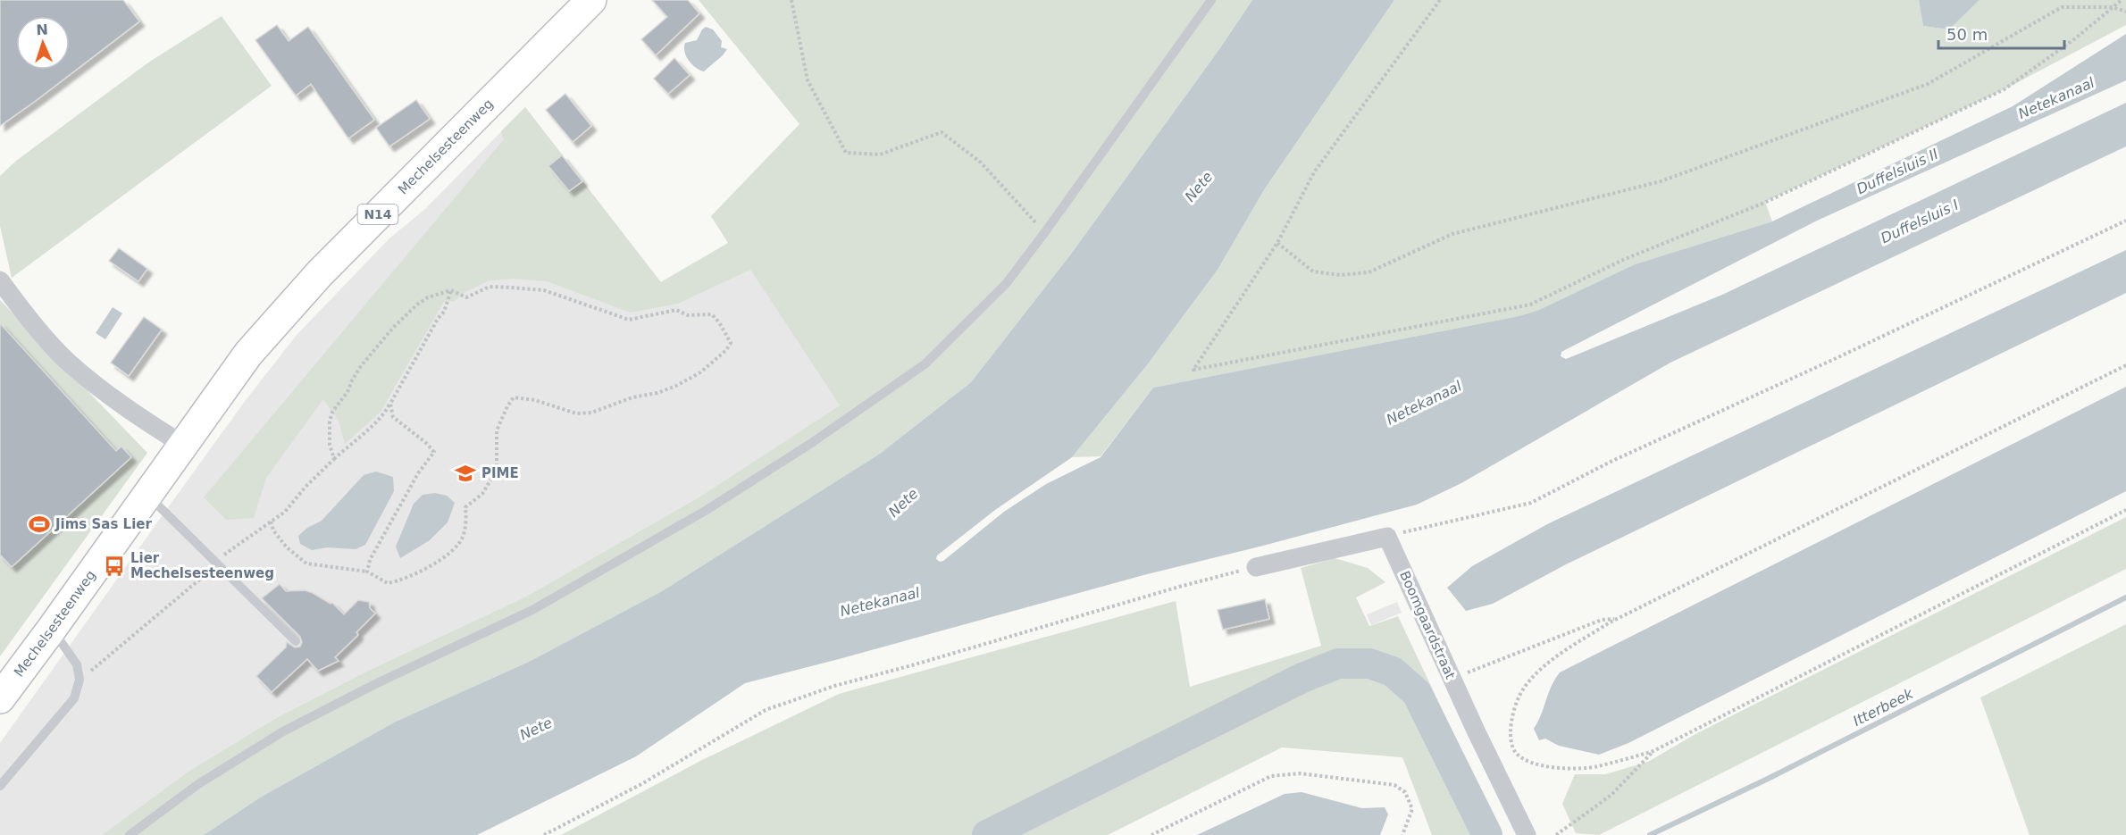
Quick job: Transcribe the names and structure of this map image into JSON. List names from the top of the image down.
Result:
{
  "streets": {
    "main road": ["Mechelsesteenweg", "N14"],
    "street": ["Boomgaardstraat"]
  },
  "water": [
    "Netekanaal",
    "Duffelsluis II",
    "Nete",
    "Duffelsluis I",
    "Itterbeek"
  ],
  "places": {
    "school or university": ["PIME"],
    "sports": ["Jims Sas Lier"],
    "bus stop": ["Lier Mechelsesteenweg"]
  },
  "scale_bar": "50 m",
  "north": "top"
}
